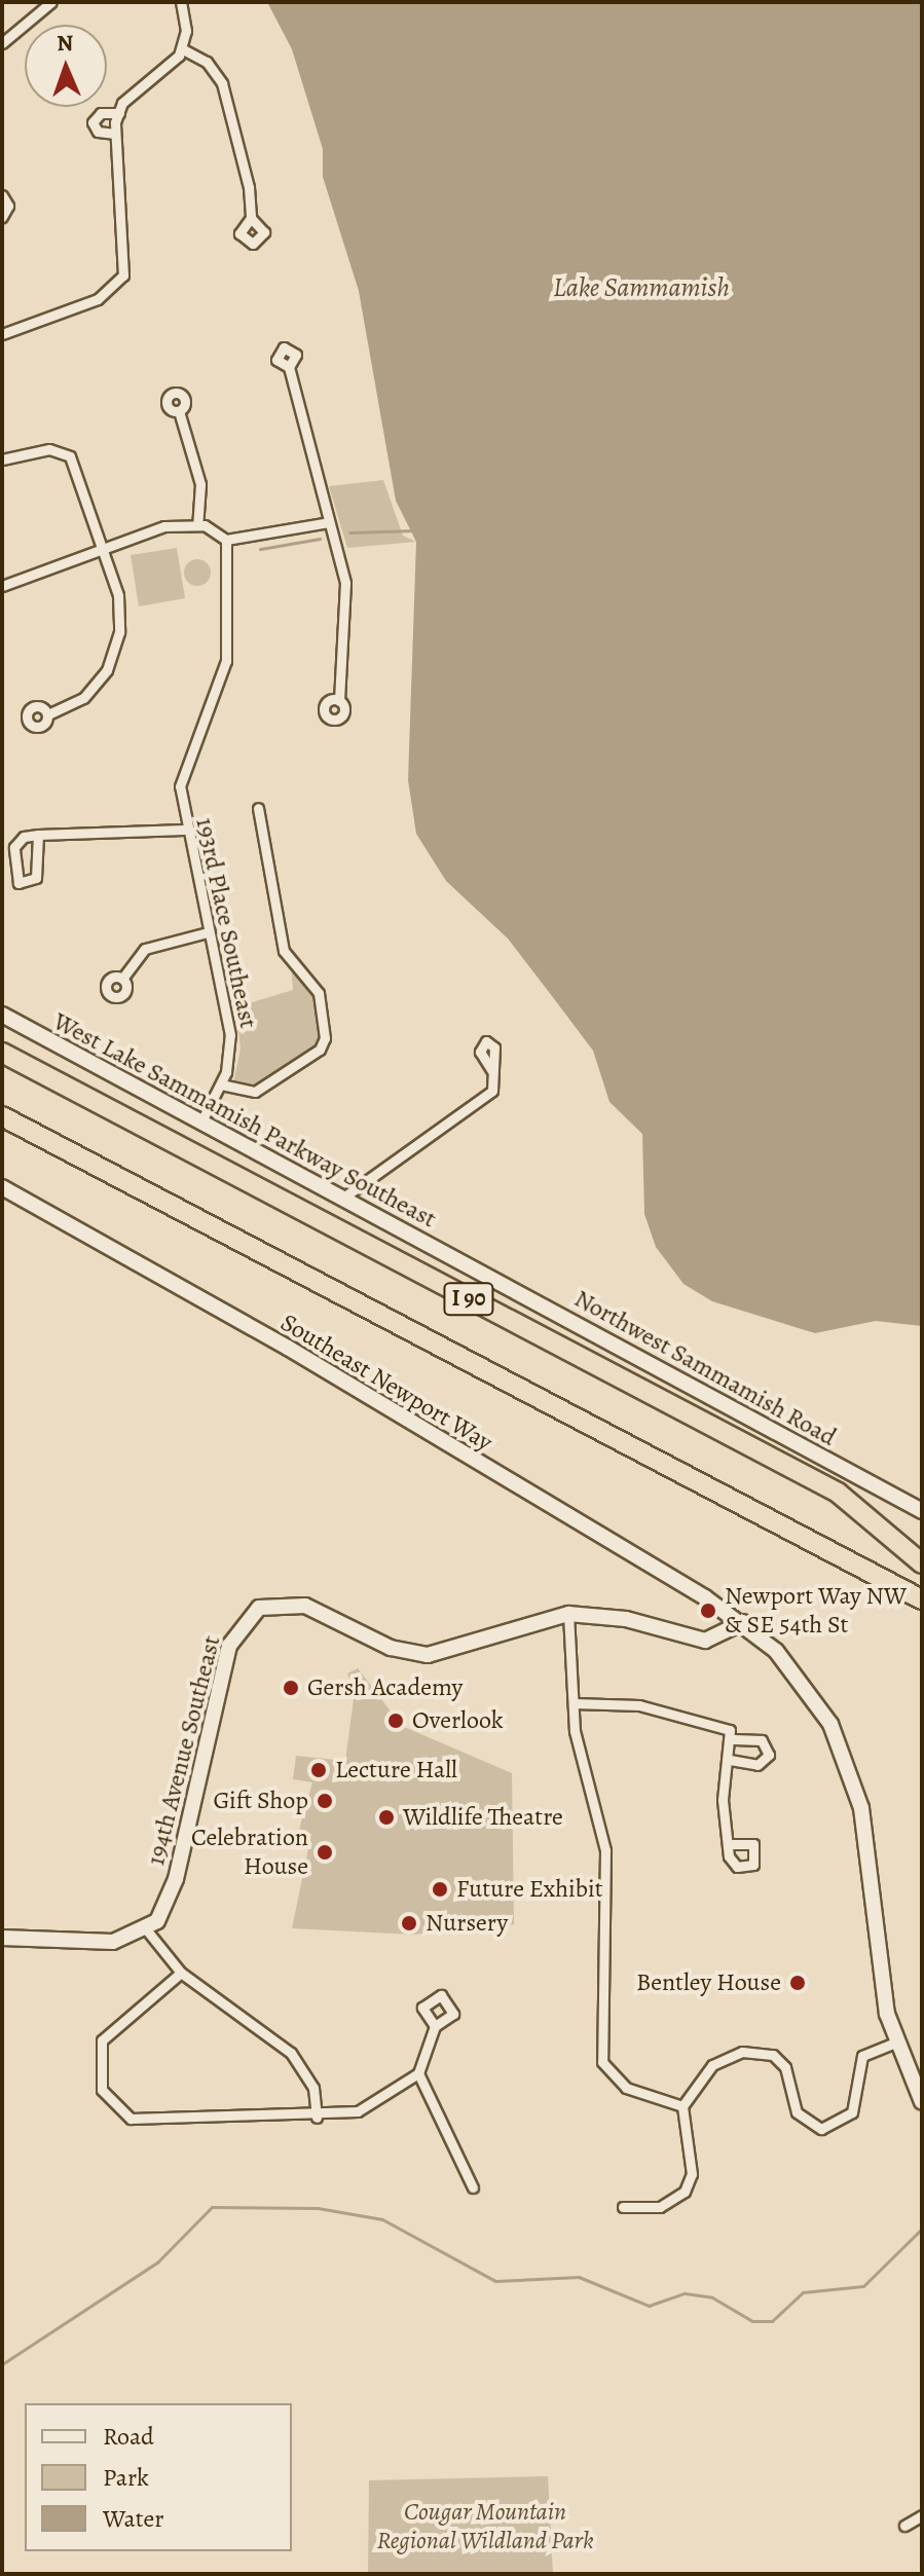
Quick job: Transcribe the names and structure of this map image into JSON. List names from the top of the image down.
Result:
{
  "streets": {
    "highway": ["I 90"],
    "street": [
      "193rd Place Southeast",
      "West Lake Sammamish Parkway Southeast",
      "Northwest Sammamish Road",
      "Southeast Newport Way",
      "194th Avenue Southeast"
    ]
  },
  "crossings": [
    ["193rd Place Southeast", "West Lake Sammamish Parkway Southeast"],
    ["West Lake Sammamish Parkway Southeast", "Northwest Sammamish Road"]
  ],
  "water": ["Lake Sammamish"],
  "parks": ["Cougar Mountain Regional Wildland Park"],
  "places": [
    "Newport Way NW & SE 54th St",
    "Gersh Academy",
    "Overlook",
    "Lecture Hall",
    "Gift Shop",
    "Wildlife Theatre",
    "Celebration House",
    "Future Exhibit",
    "Nursery",
    "Bentley House"
  ],
  "legend": ["Road", "Park", "Water"],
  "north": "top"
}
